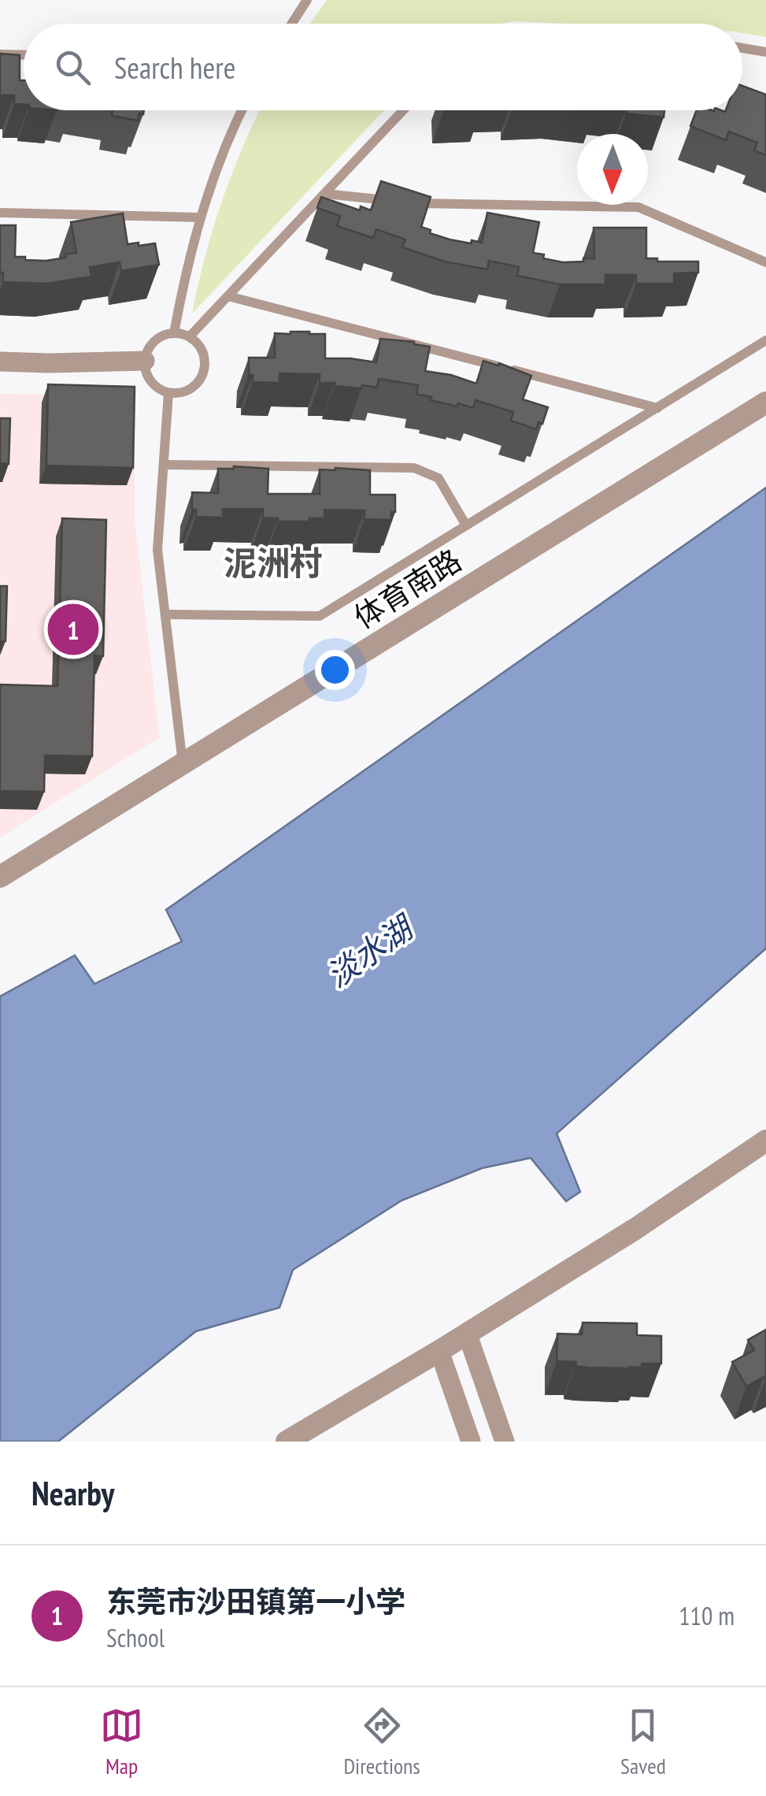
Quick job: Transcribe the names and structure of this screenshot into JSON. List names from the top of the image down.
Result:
{
  "streets": {
    "street": ["体育南路"]
  },
  "districts": ["泥洲村"],
  "water": ["淡水湖"],
  "north": "bottom",
  "page": {
    "search": "Search here",
    "pins": "1",
    "heading": "Nearby",
    "list": [
      {
        "mark": "1",
        "name": "东莞市沙田镇第一小学",
        "note": "School",
        "value": "110 m"
      }
    ],
    "nav": ["Map", "Directions", "Saved"]
  }
}
